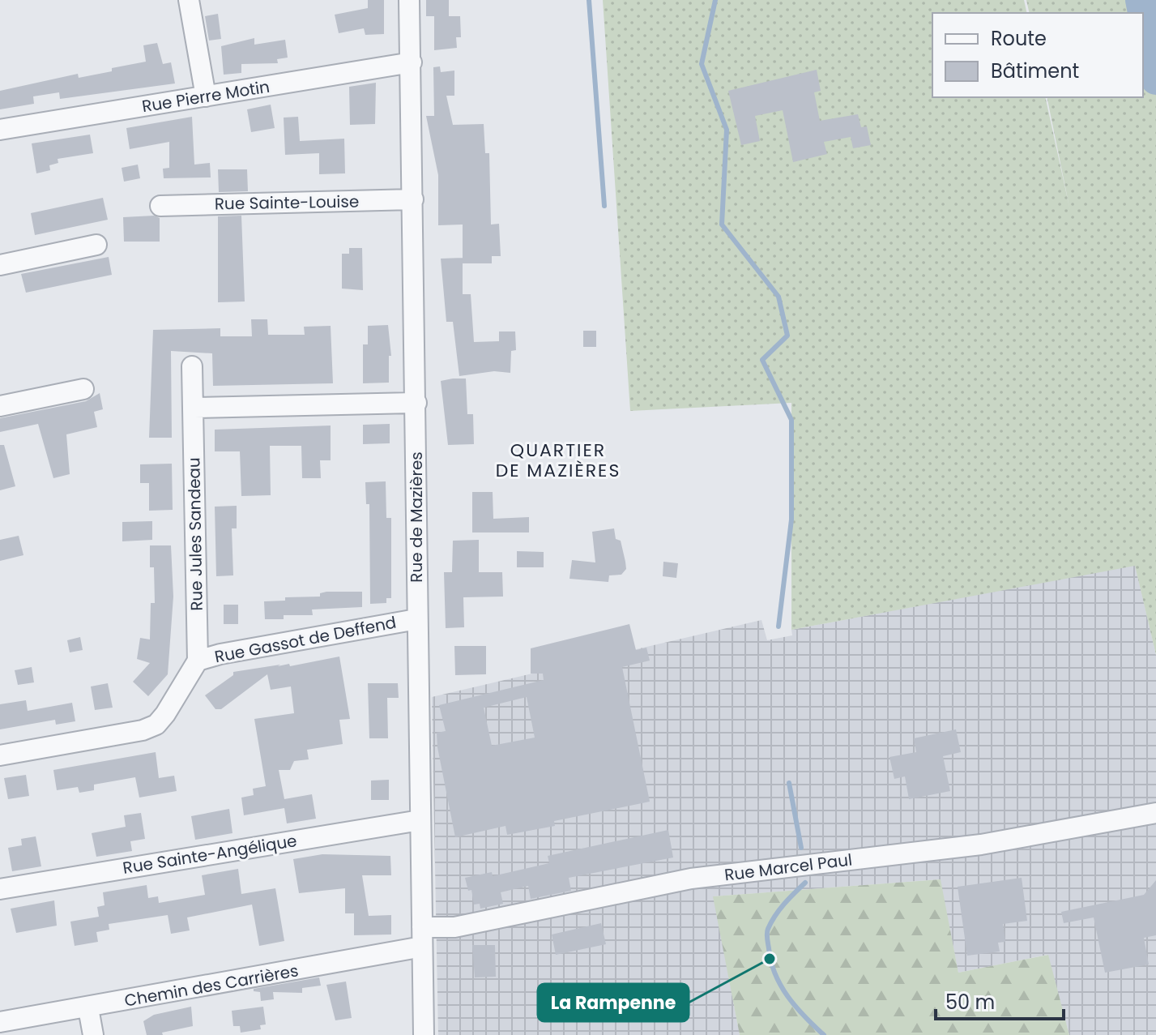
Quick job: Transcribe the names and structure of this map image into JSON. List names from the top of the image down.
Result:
{
  "streets": {
    "street": [
      "Rue Pierre Motin",
      "Rue Sainte-Louise",
      "Rue de Mazières",
      "Rue Jules Sandeau",
      "Rue Gassot de Deffend",
      "Rue Sainte-Angélique",
      "Rue Marcel Paul",
      "Chemin des Carrières"
    ]
  },
  "crossings": [
    ["Rue Pierre Motin", "Rue de Mazières"],
    ["Rue Sainte-Louise", "Rue de Mazières"],
    ["Rue de Mazières", "Rue Gassot de Deffend"],
    ["Rue de Mazières", "Rue Sainte-Angélique"],
    ["Rue de Mazières", "Rue Marcel Paul"],
    ["Rue de Mazières", "Chemin des Carrières"],
    ["Rue Jules Sandeau", "Rue Gassot de Deffend"],
    ["Rue Marcel Paul", "Chemin des Carrières"]
  ],
  "districts": ["QUARTIER DE MAZIÈRES"],
  "places": ["La Rampenne"],
  "legend": ["Route", "Bâtiment"],
  "scale_bar": "50 m"
}
